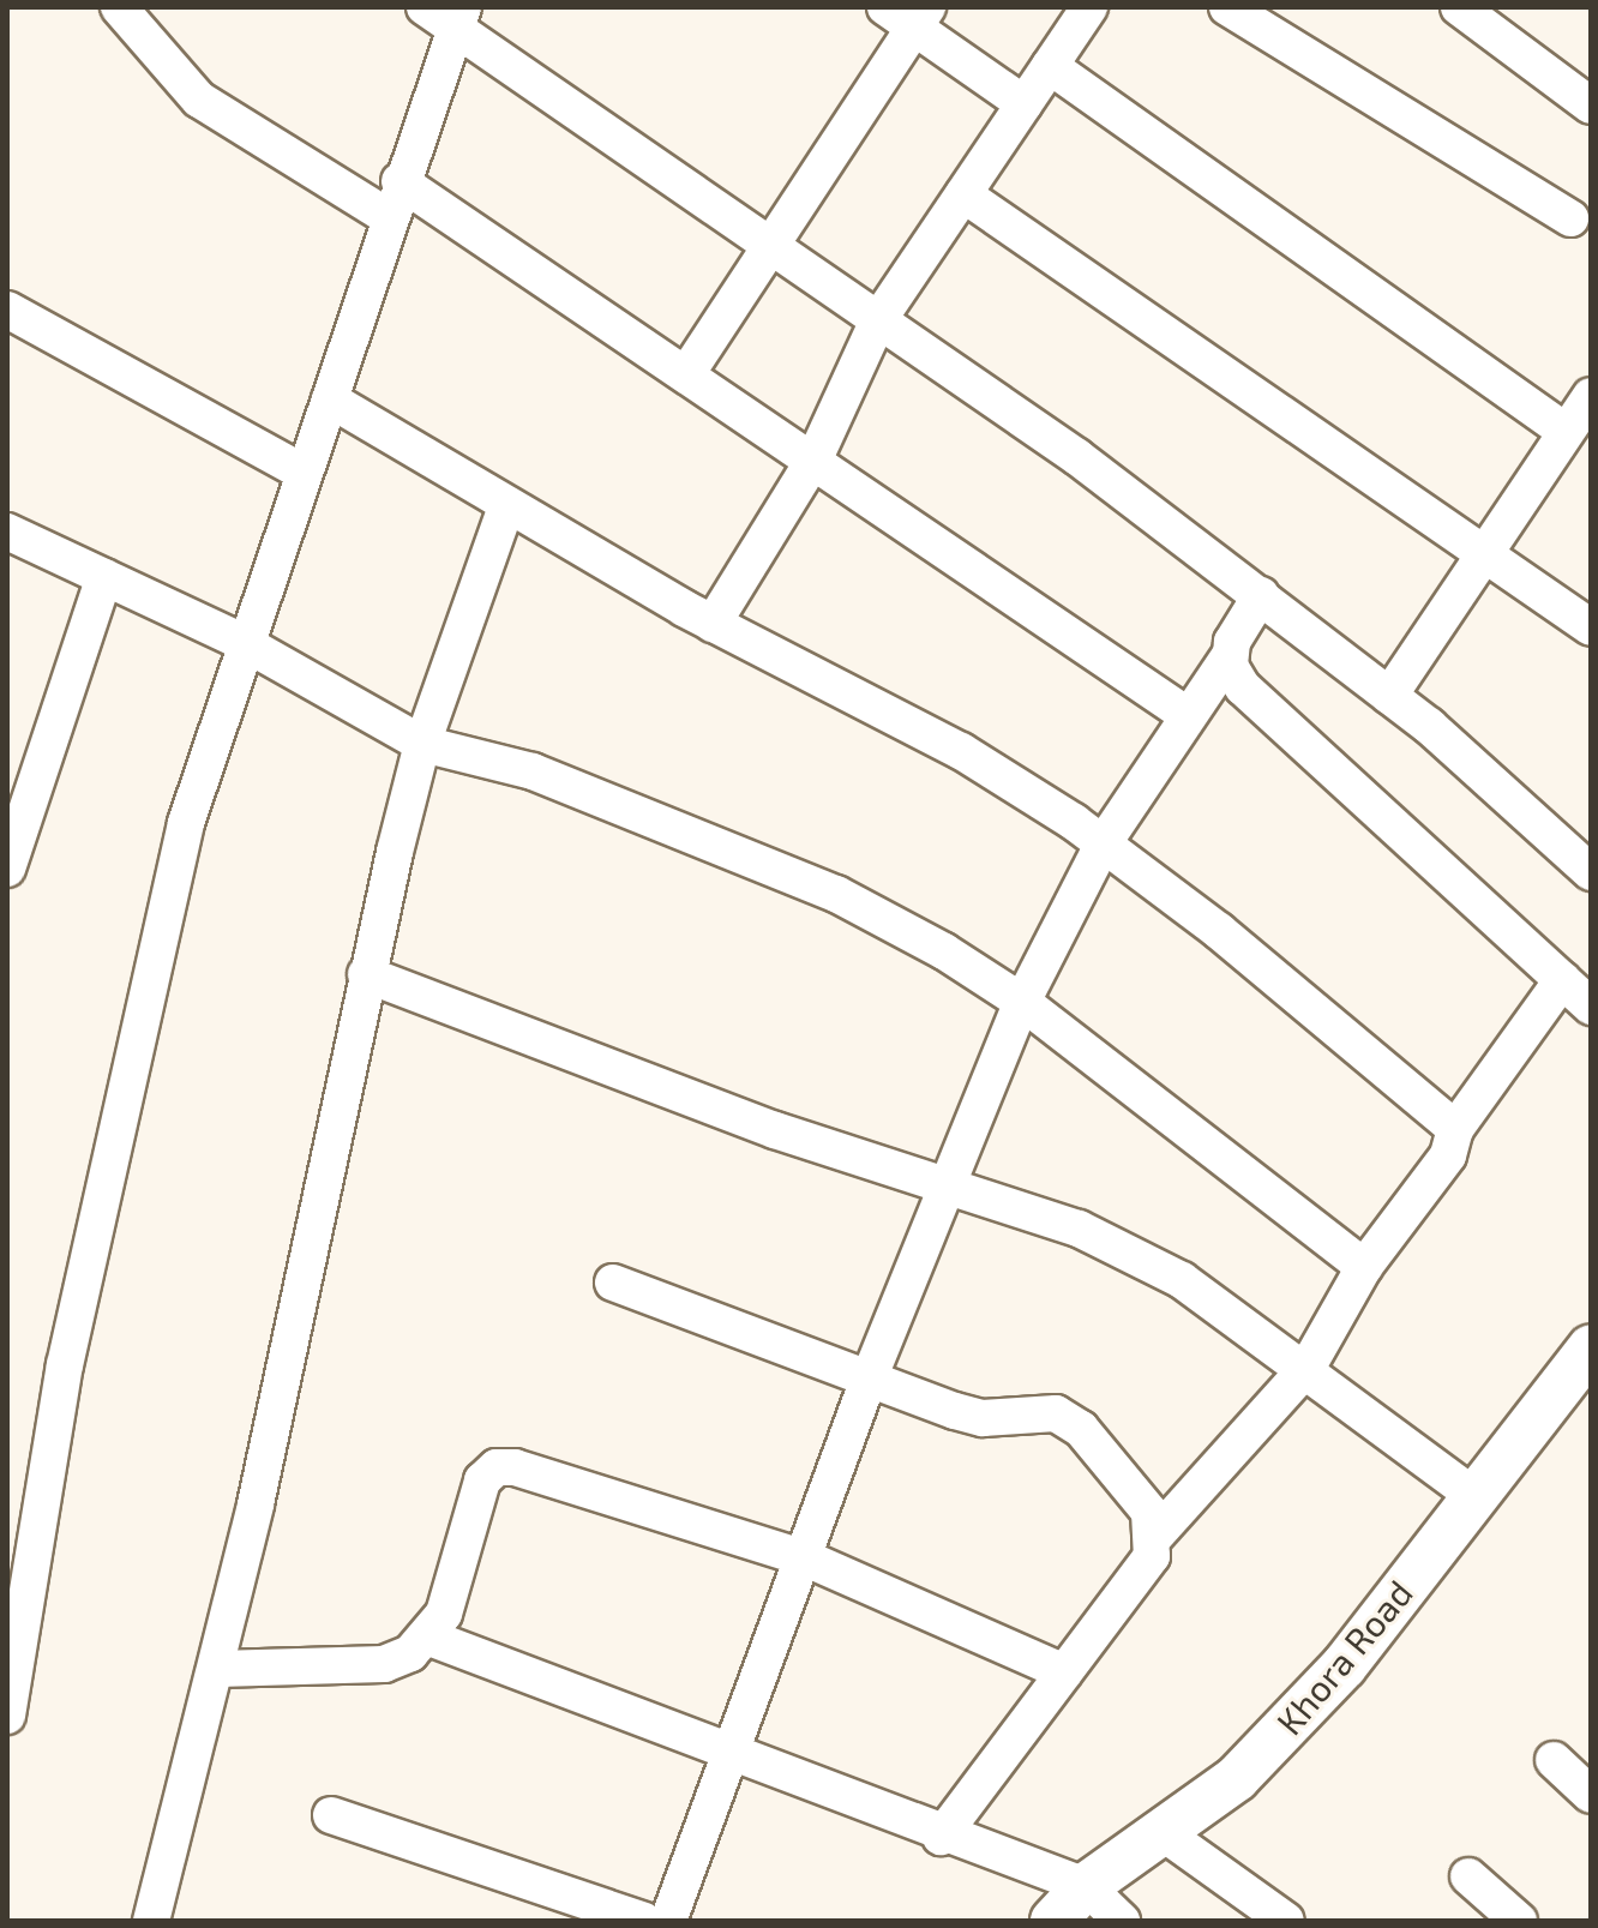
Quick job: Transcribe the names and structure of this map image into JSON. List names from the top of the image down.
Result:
{
  "streets": {
    "street": ["Khora Road"]
  }
}
